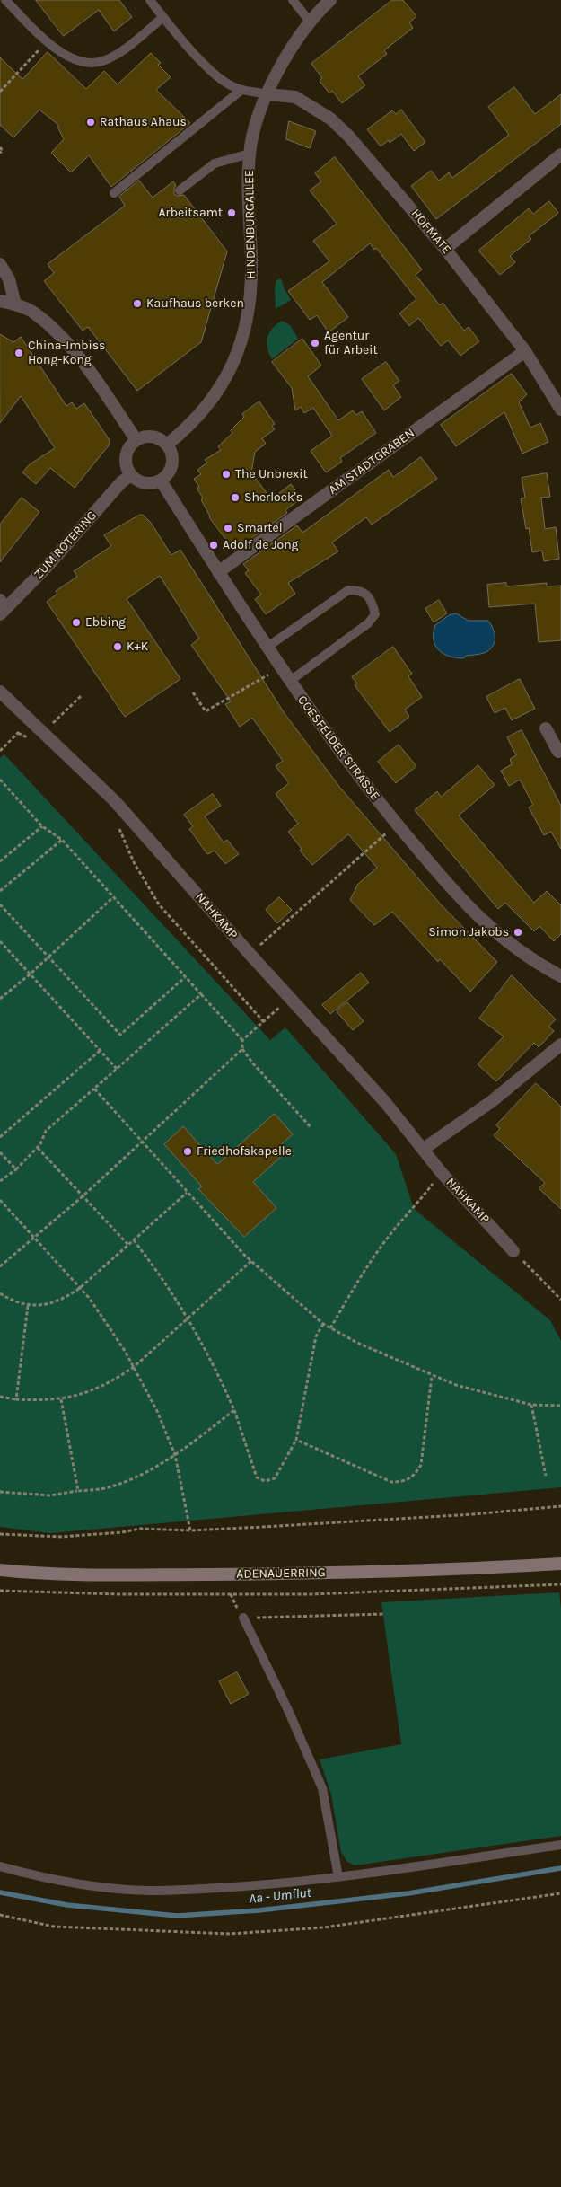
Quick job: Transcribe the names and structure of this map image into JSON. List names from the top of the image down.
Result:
{
  "streets": {
    "main road": ["ADENAUERRING"],
    "street": [
      "HINDENBURGALLEE",
      "HOFMATE",
      "AM STADTGRABEN",
      "ZUM ROTERING",
      "COESFELDER STRASSE",
      "NAHKAMP"
    ]
  },
  "crossings": [
    ["HINDENBURGALLEE", "HOFMATE"],
    ["HINDENBURGALLEE", "ZUM ROTERING"],
    ["HINDENBURGALLEE", "COESFELDER STRASSE"],
    ["HOFMATE", "AM STADTGRABEN"],
    ["AM STADTGRABEN", "COESFELDER STRASSE"],
    ["ZUM ROTERING", "COESFELDER STRASSE"]
  ],
  "water": ["Aa - Umflut"],
  "places": [
    "Rathaus Ahaus",
    "Arbeitsamt",
    "Kaufhaus berken",
    "Agentur für Arbeit",
    "China-Imbiss Hong-Kong",
    "The Unbrexit",
    "Sherlock's",
    "Smartel",
    "Adolf de Jong",
    "Ebbing",
    "K+K",
    "Simon Jakobs",
    "Friedhofskapelle"
  ]
}
